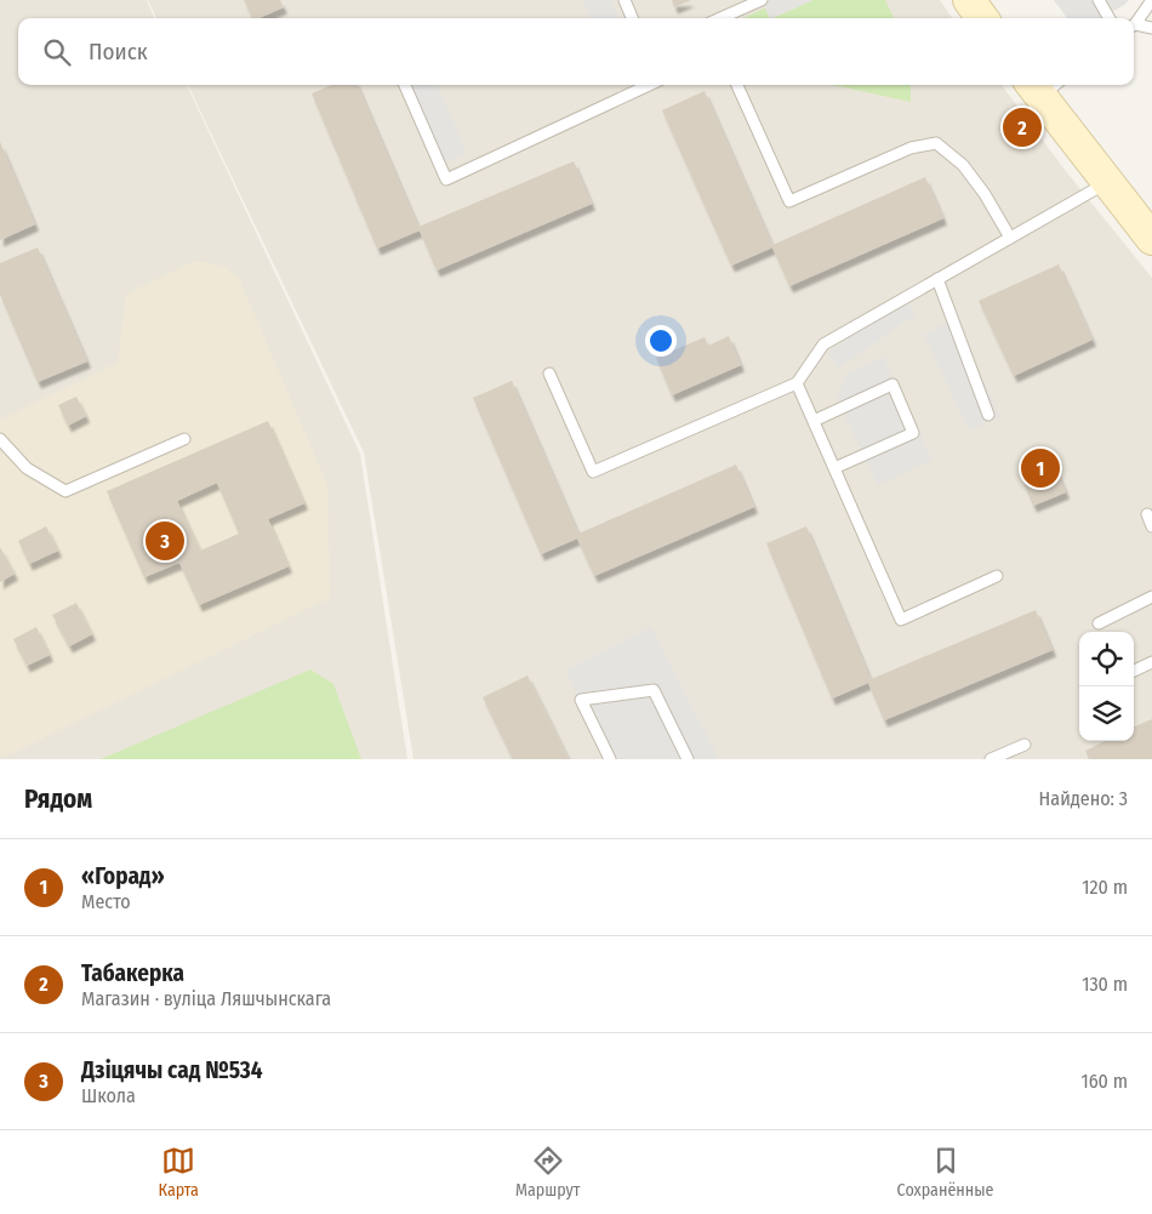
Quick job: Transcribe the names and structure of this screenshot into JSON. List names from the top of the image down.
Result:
{
  "page": {
    "search": "Поиск",
    "pins": ["2", "1", "3"],
    "heading": ["Рядом", "Найдено: 3"],
    "list": [
      {
        "mark": "1",
        "name": "«Горад»",
        "note": "Место",
        "value": "120 m"
      },
      {
        "mark": "2",
        "name": "Табакерка",
        "note": "Магазин · вуліца Ляшчынскага",
        "value": "130 m"
      },
      {
        "mark": "3",
        "name": "Дзіцячы сад №534",
        "note": "Школа",
        "value": "160 m"
      }
    ],
    "nav": ["Карта", "Маршрут", "Сохранённые"]
  }
}
